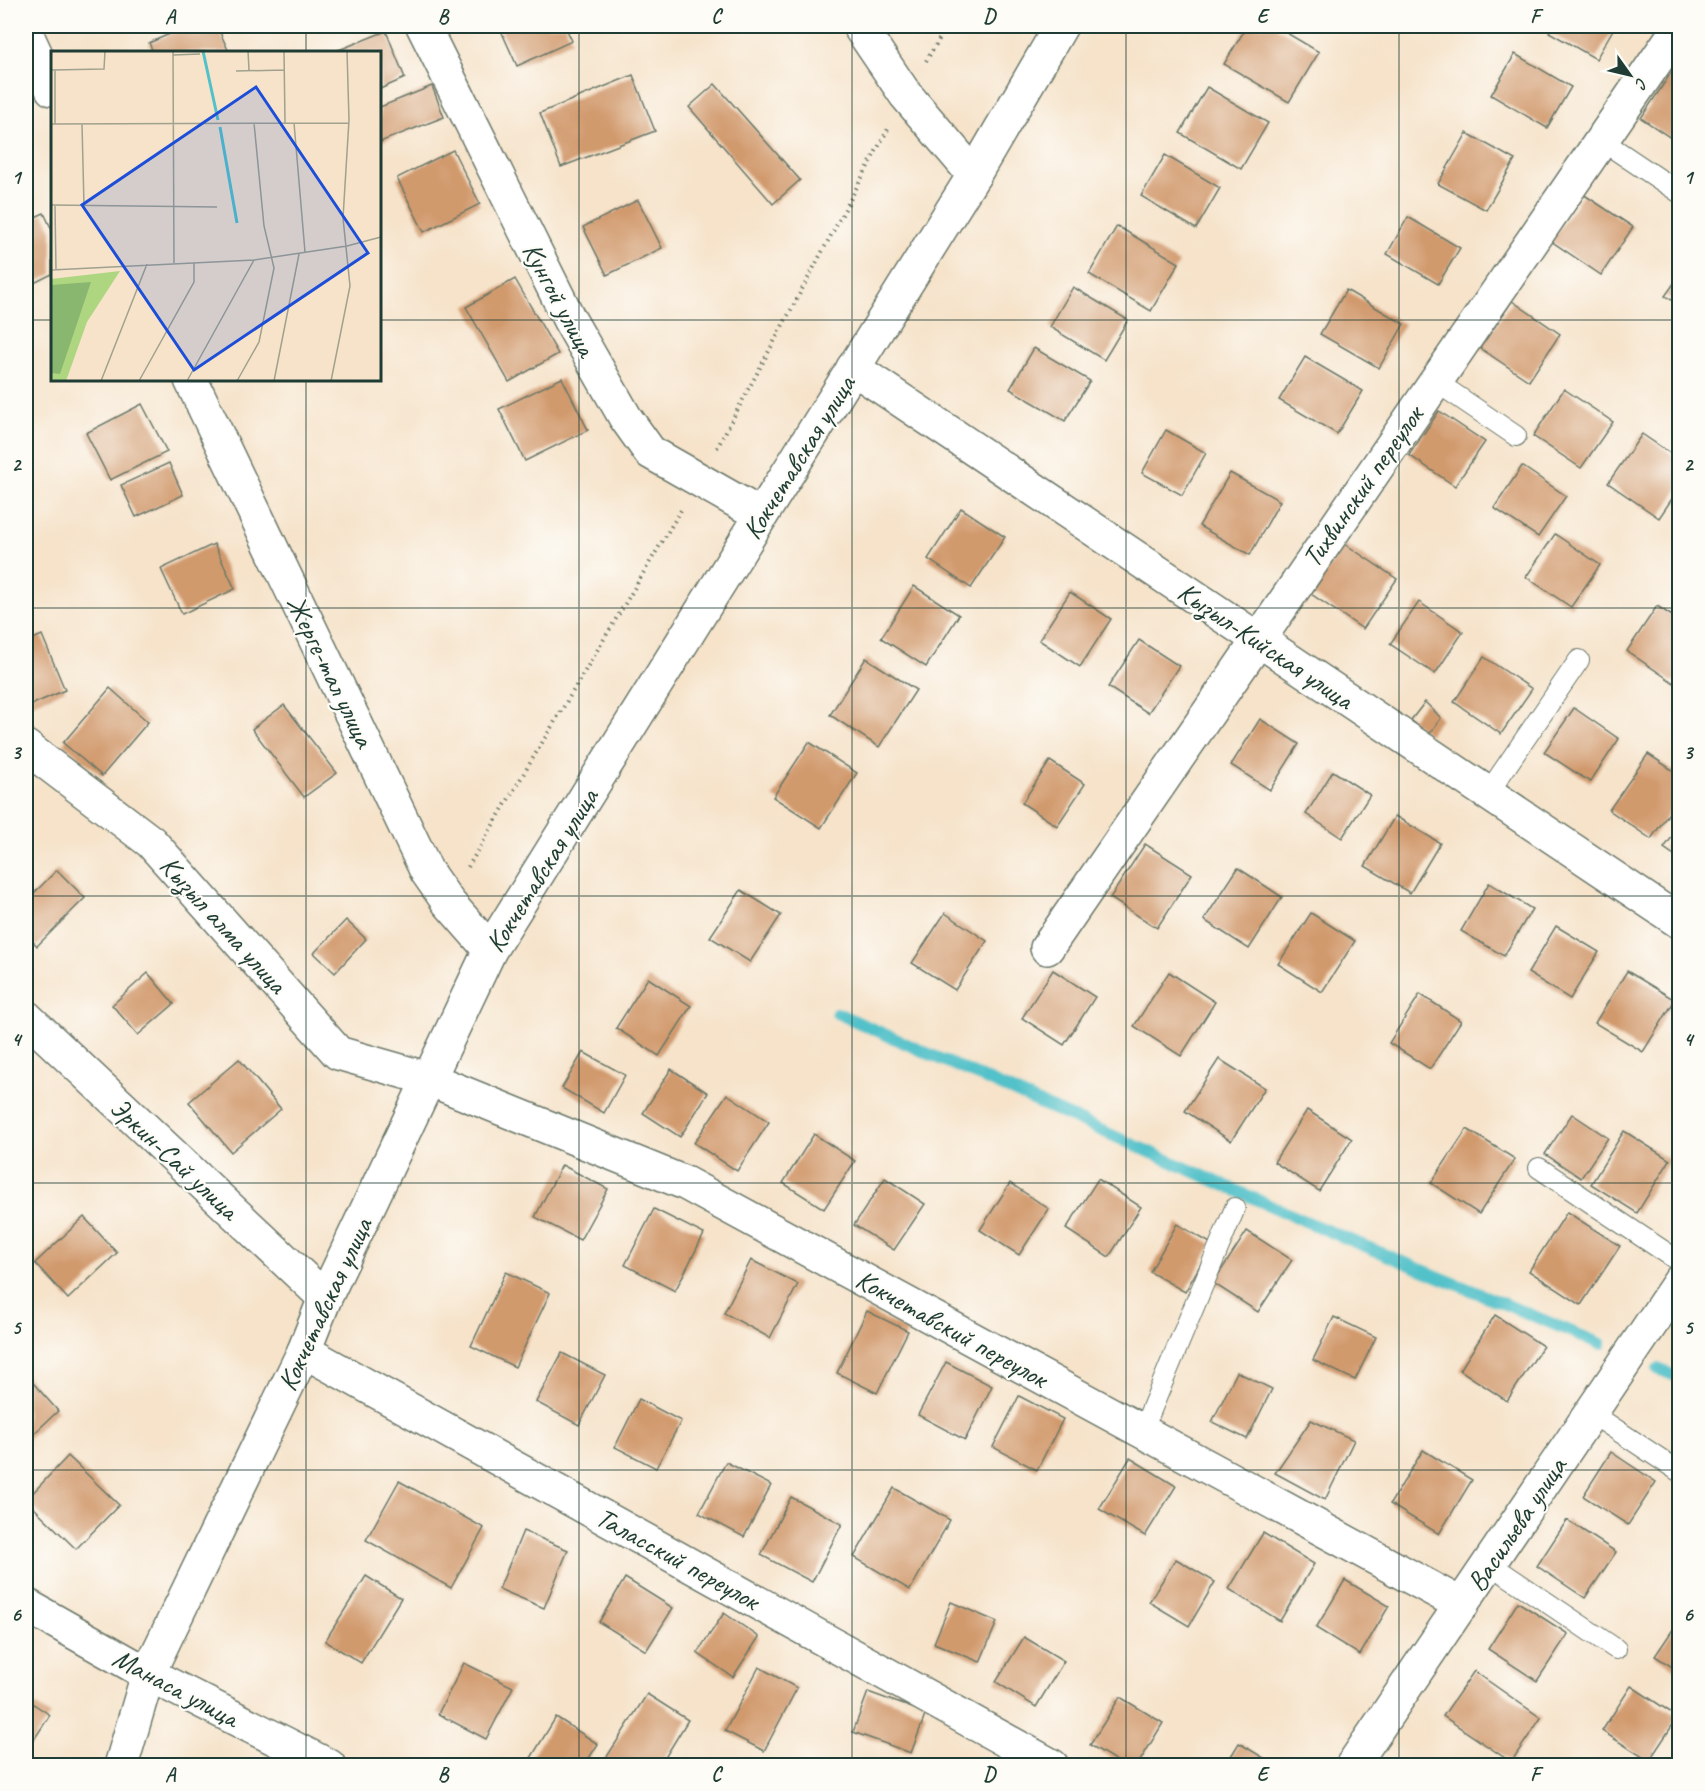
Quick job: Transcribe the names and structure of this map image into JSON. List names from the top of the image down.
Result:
{
  "streets": {
    "street": [
      "Кунгой улица",
      "Кокчетавская улица",
      "Тихвинский переулок",
      "Кызыл-Кийская улица",
      "Жерге-тал улица",
      "Кызыл алма улица",
      "Эркин-Сай улица",
      "Кокчетавский переулок",
      "Васильева улица",
      "Таласский переулок",
      "Манаса улица"
    ]
  },
  "crossings": [
    ["Кунгой улица", "Кокчетавская улица"],
    ["Кокчетавская улица", "Кызыл-Кийская улица"],
    ["Кокчетавская улица", "Жерге-тал улица"],
    ["Кокчетавская улица", "Кызыл алма улица"],
    ["Кокчетавская улица", "Эркин-Сай улица"],
    ["Кокчетавская улица", "Кокчетавский переулок"],
    ["Кокчетавская улица", "Таласский переулок"],
    ["Кокчетавская улица", "Манаса улица"],
    ["Тихвинский переулок", "Кызыл-Кийская улица"],
    ["Кызыл алма улица", "Кокчетавский переулок"],
    ["Кокчетавский переулок", "Васильева улица"]
  ],
  "north": "bottom right",
  "grid": {
    "columns": [
      "A",
      "B",
      "C",
      "D",
      "E",
      "F"
    ],
    "rows": [
      "1",
      "2",
      "3",
      "4",
      "5",
      "6"
    ]
  }
}
